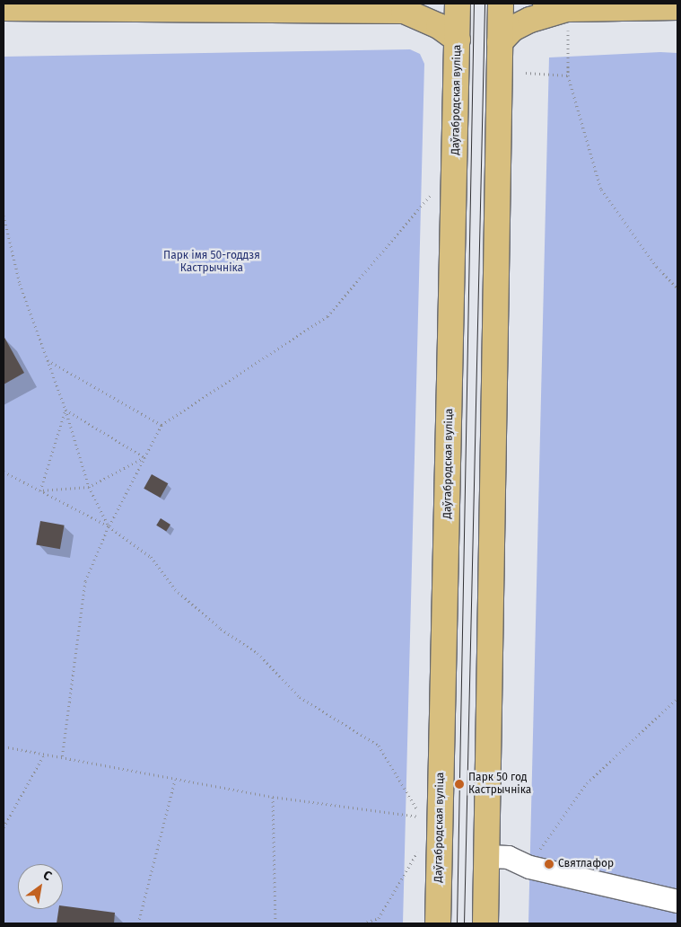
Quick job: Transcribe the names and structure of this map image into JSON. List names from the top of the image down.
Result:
{
  "streets": {
    "main road": ["Даўгабродская вуліца"]
  },
  "parks": ["Парк імя 50-годдзя Кастрычніка"],
  "places": ["Парк 50 год Кастрычніка", "Святлафор"],
  "north": "top right"
}
